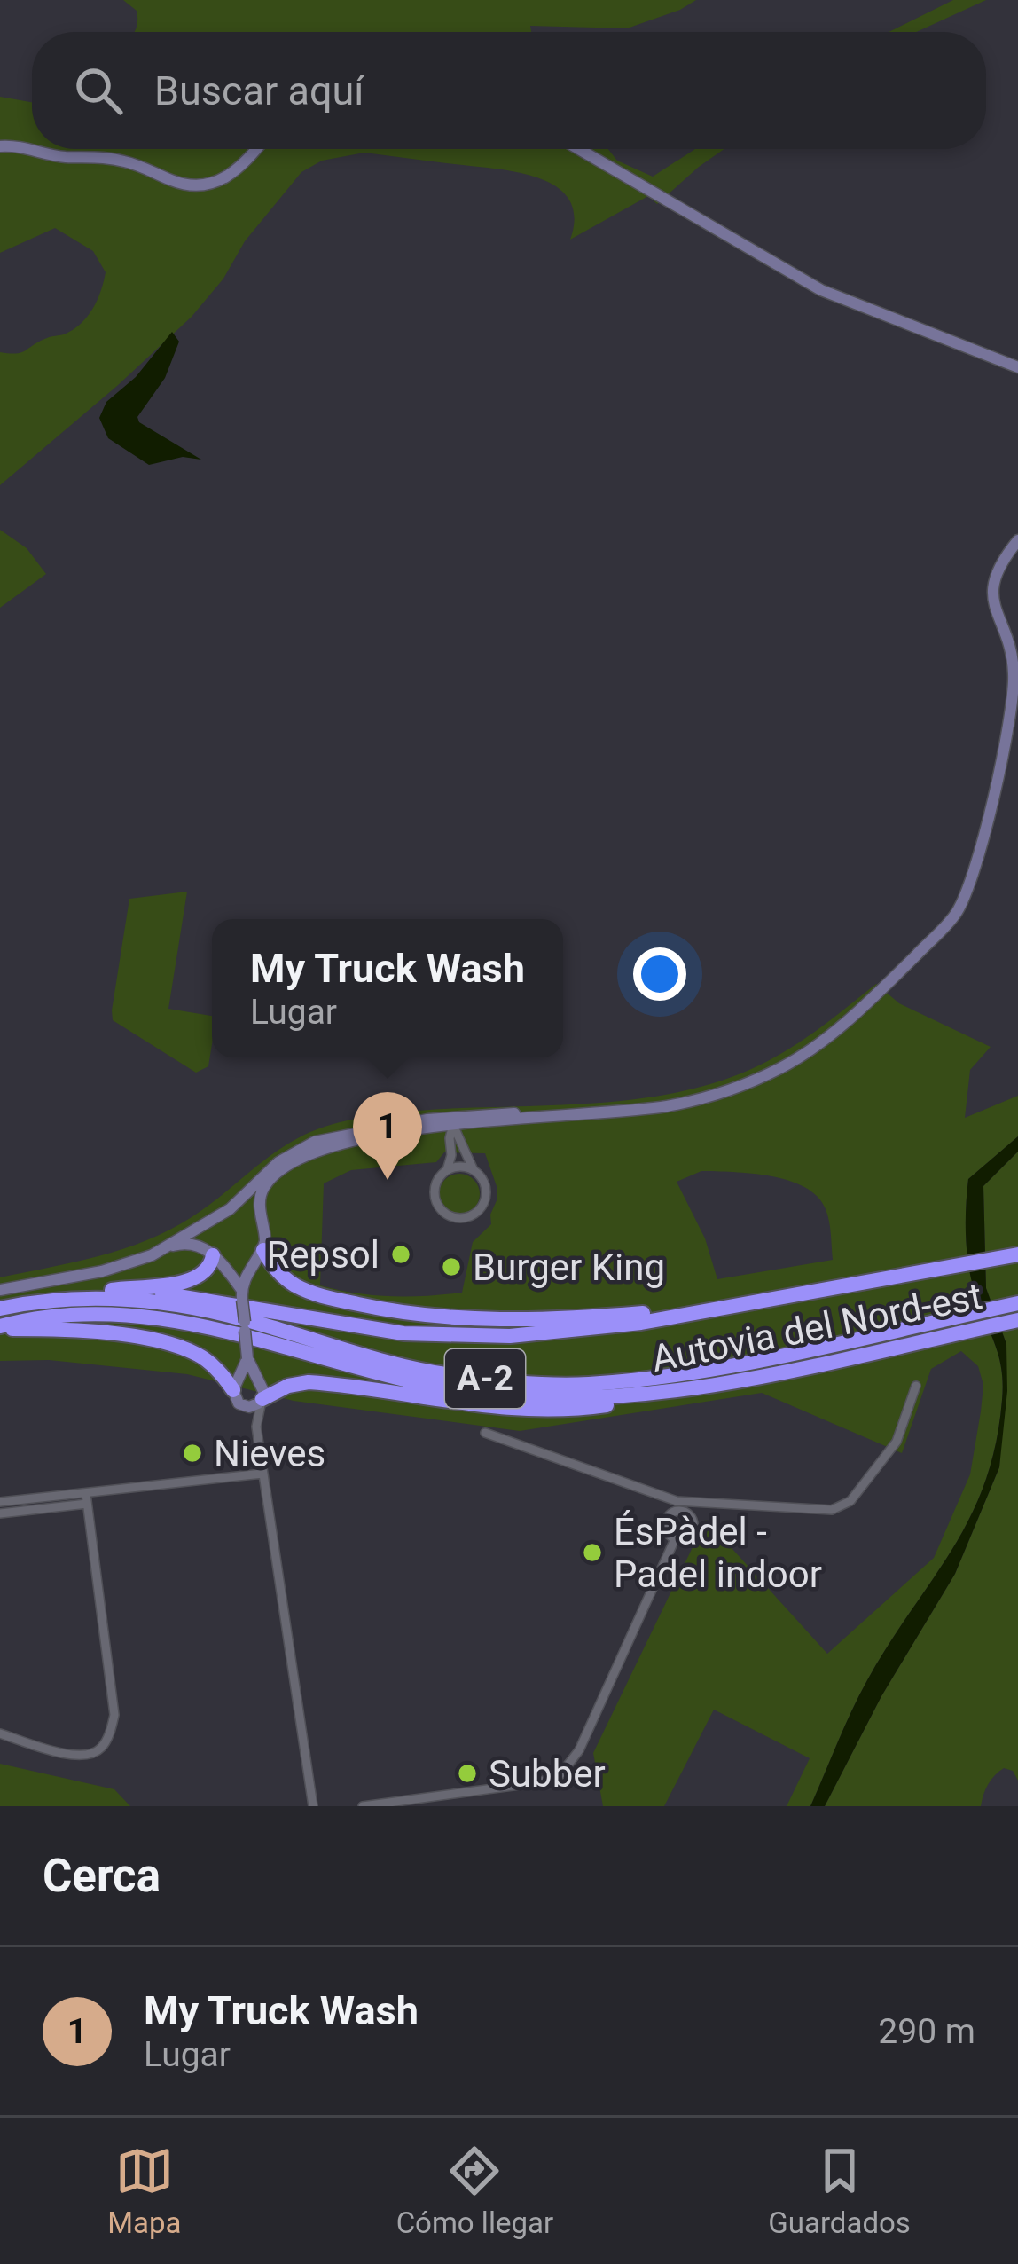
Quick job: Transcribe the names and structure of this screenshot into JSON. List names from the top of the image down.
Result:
{
  "streets": {
    "highway": ["Autovia del Nord-est", "A-2"]
  },
  "places": [
    "Repsol",
    "Burger King",
    "Nieves",
    "ÉsPàdel - Padel indoor",
    "Subber"
  ],
  "page": {
    "search": "Buscar aquí",
    "popup": ["My Truck Wash", "Lugar"],
    "pins": "1",
    "heading": "Cerca",
    "list": [
      {
        "mark": "1",
        "name": "My Truck Wash",
        "note": "Lugar",
        "value": "290 m"
      }
    ],
    "nav": ["Mapa", "Cómo llegar", "Guardados"]
  }
}
